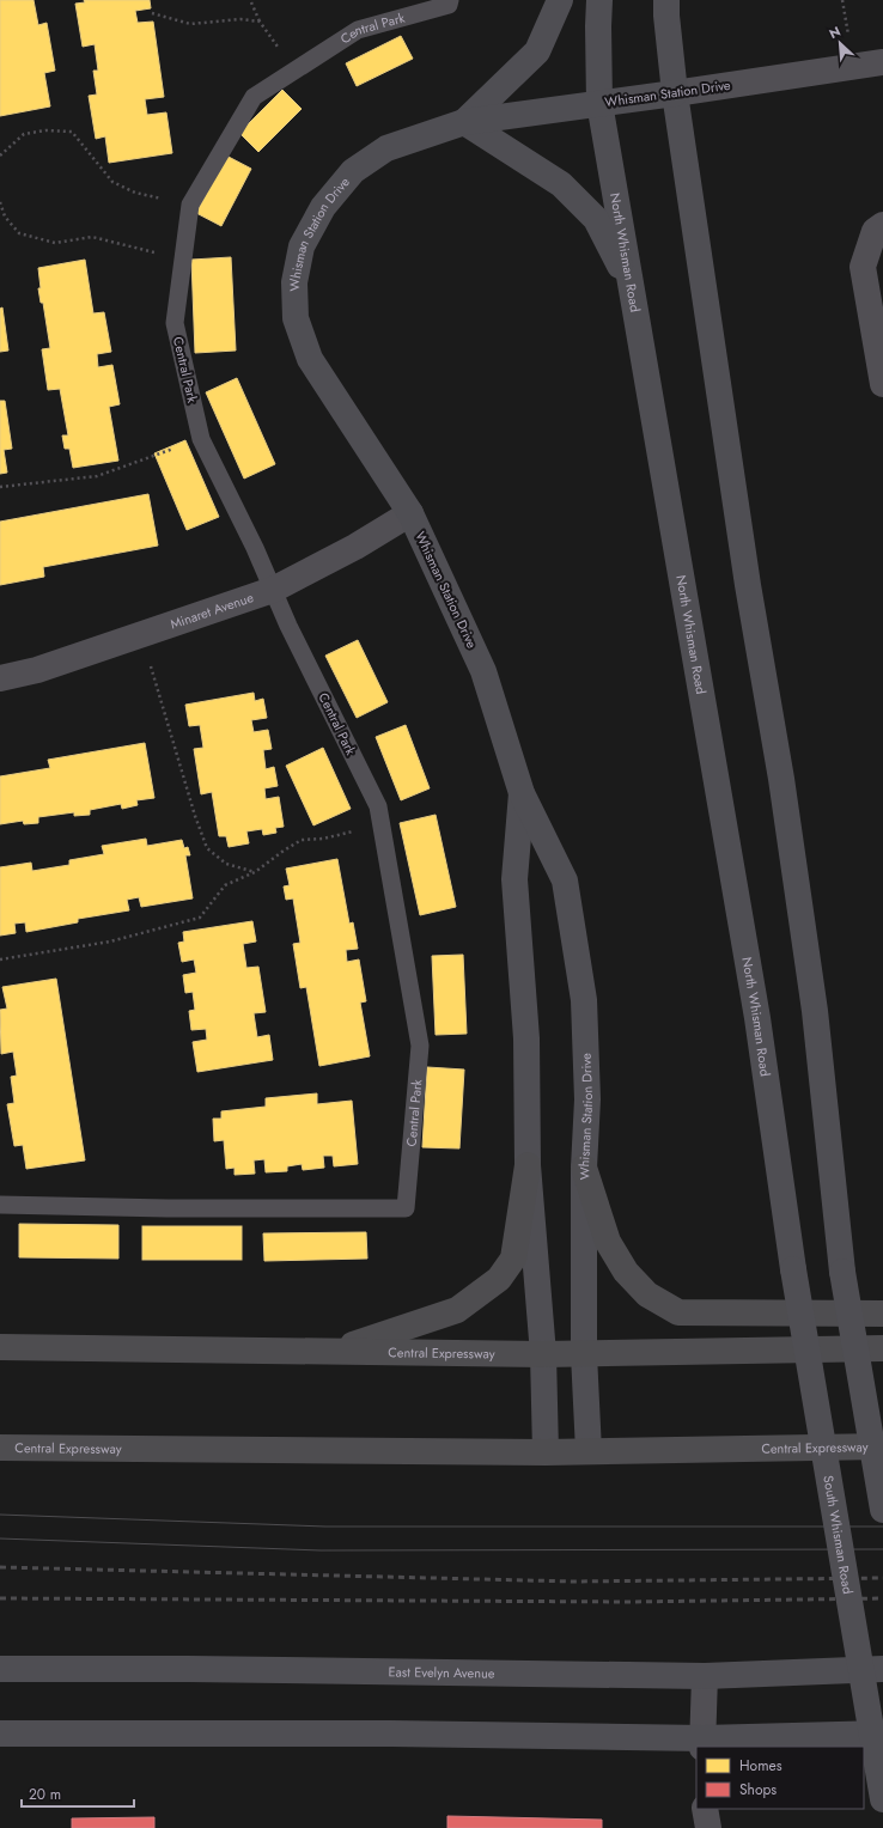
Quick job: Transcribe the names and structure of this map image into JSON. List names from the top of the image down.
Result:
{
  "streets": {
    "highway": ["Central Expressway"],
    "main road": [
      "Whisman Station Drive",
      "North Whisman Road",
      "South Whisman Road",
      "East Evelyn Avenue"
    ],
    "street": ["Minaret Avenue"],
    "lane": ["Central Park"]
  },
  "crossings": [
    ["Central Park", "Minaret Avenue"],
    ["Whisman Station Drive", "North Whisman Road"],
    ["Whisman Station Drive", "Minaret Avenue"],
    ["Whisman Station Drive", "Central Expressway"],
    ["North Whisman Road", "South Whisman Road"]
  ],
  "legend": ["Homes", "Shops"],
  "scale_bar": "20 m",
  "north": "top left"
}
